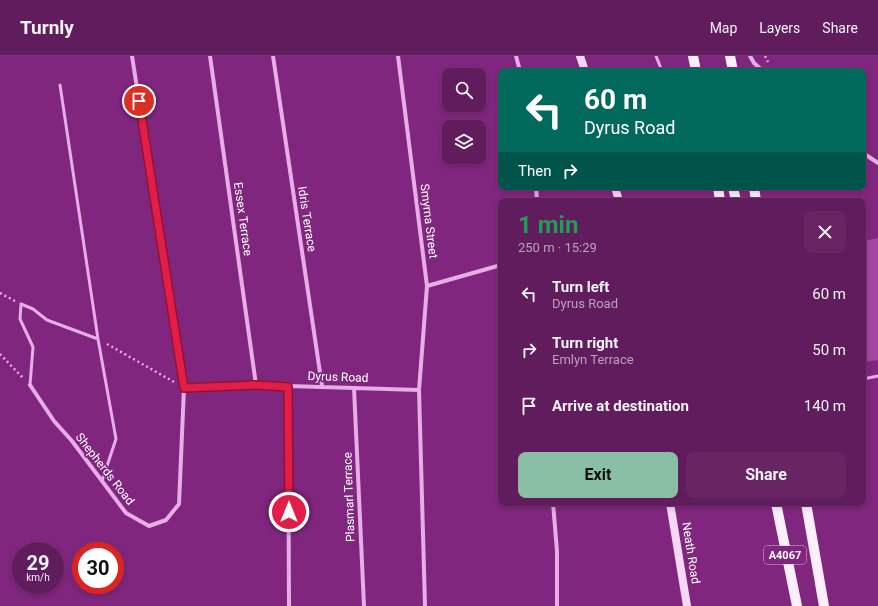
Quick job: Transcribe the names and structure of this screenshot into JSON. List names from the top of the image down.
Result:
{
  "streets": {
    "main road": ["Neath Road", "A4067"],
    "street": [
      "Essex Terrace",
      "Idris Terrace",
      "Smyrna Street",
      "Dyrus Road",
      "Shepherds Road",
      "Plasmarl Terrace"
    ]
  },
  "crossings": [
    ["Essex Terrace", "Dyrus Road"],
    ["Idris Terrace", "Dyrus Road"],
    ["Smyrna Street", "Dyrus Road"],
    ["Dyrus Road", "Shepherds Road"],
    ["Dyrus Road", "Plasmarl Terrace"]
  ],
  "page": {
    "header": "Turnly",
    "nav": ["Map", "Layers", "Share"],
    "turn": ["60 m", "Dyrus Road"],
    "then": "Then",
    "heading": ["1 min", "250 m · 15:29"],
    "list": [
      {
        "name": "Turn left",
        "note": "Dyrus Road",
        "value": "60 m"
      },
      {
        "name": "Turn right",
        "note": "Emlyn Terrace",
        "value": "50 m"
      },
      {
        "name": "Arrive at destination",
        "value": "140 m"
      }
    ],
    "buttons": ["Exit", "Share"],
    "speed": "29 km/h",
    "limit": "30"
  }
}
